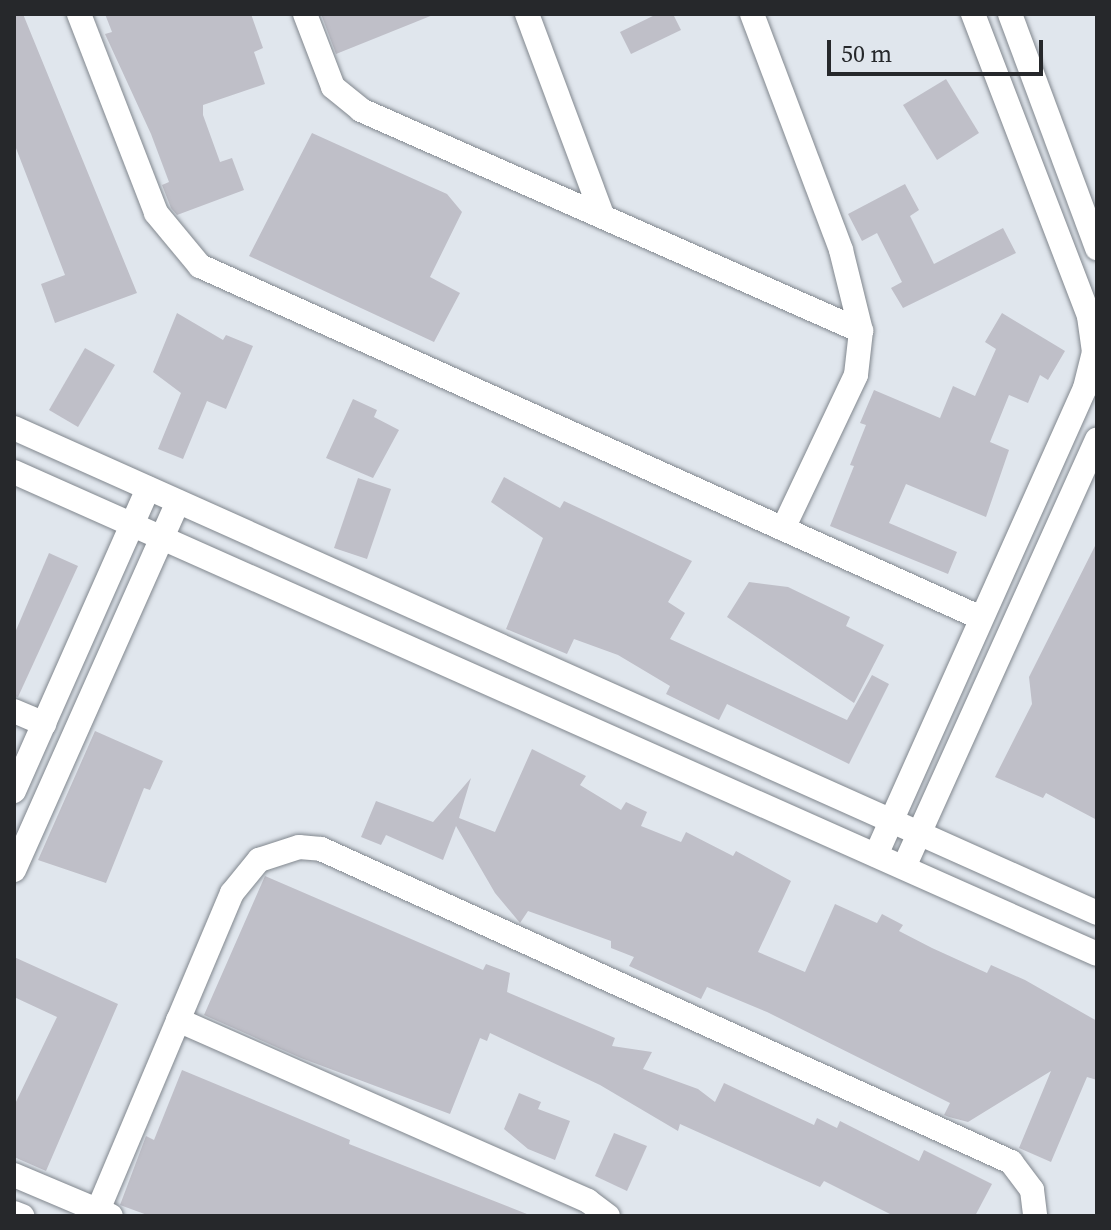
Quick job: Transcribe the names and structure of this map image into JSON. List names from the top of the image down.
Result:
{
  "scale_bar": "50 m"
}
